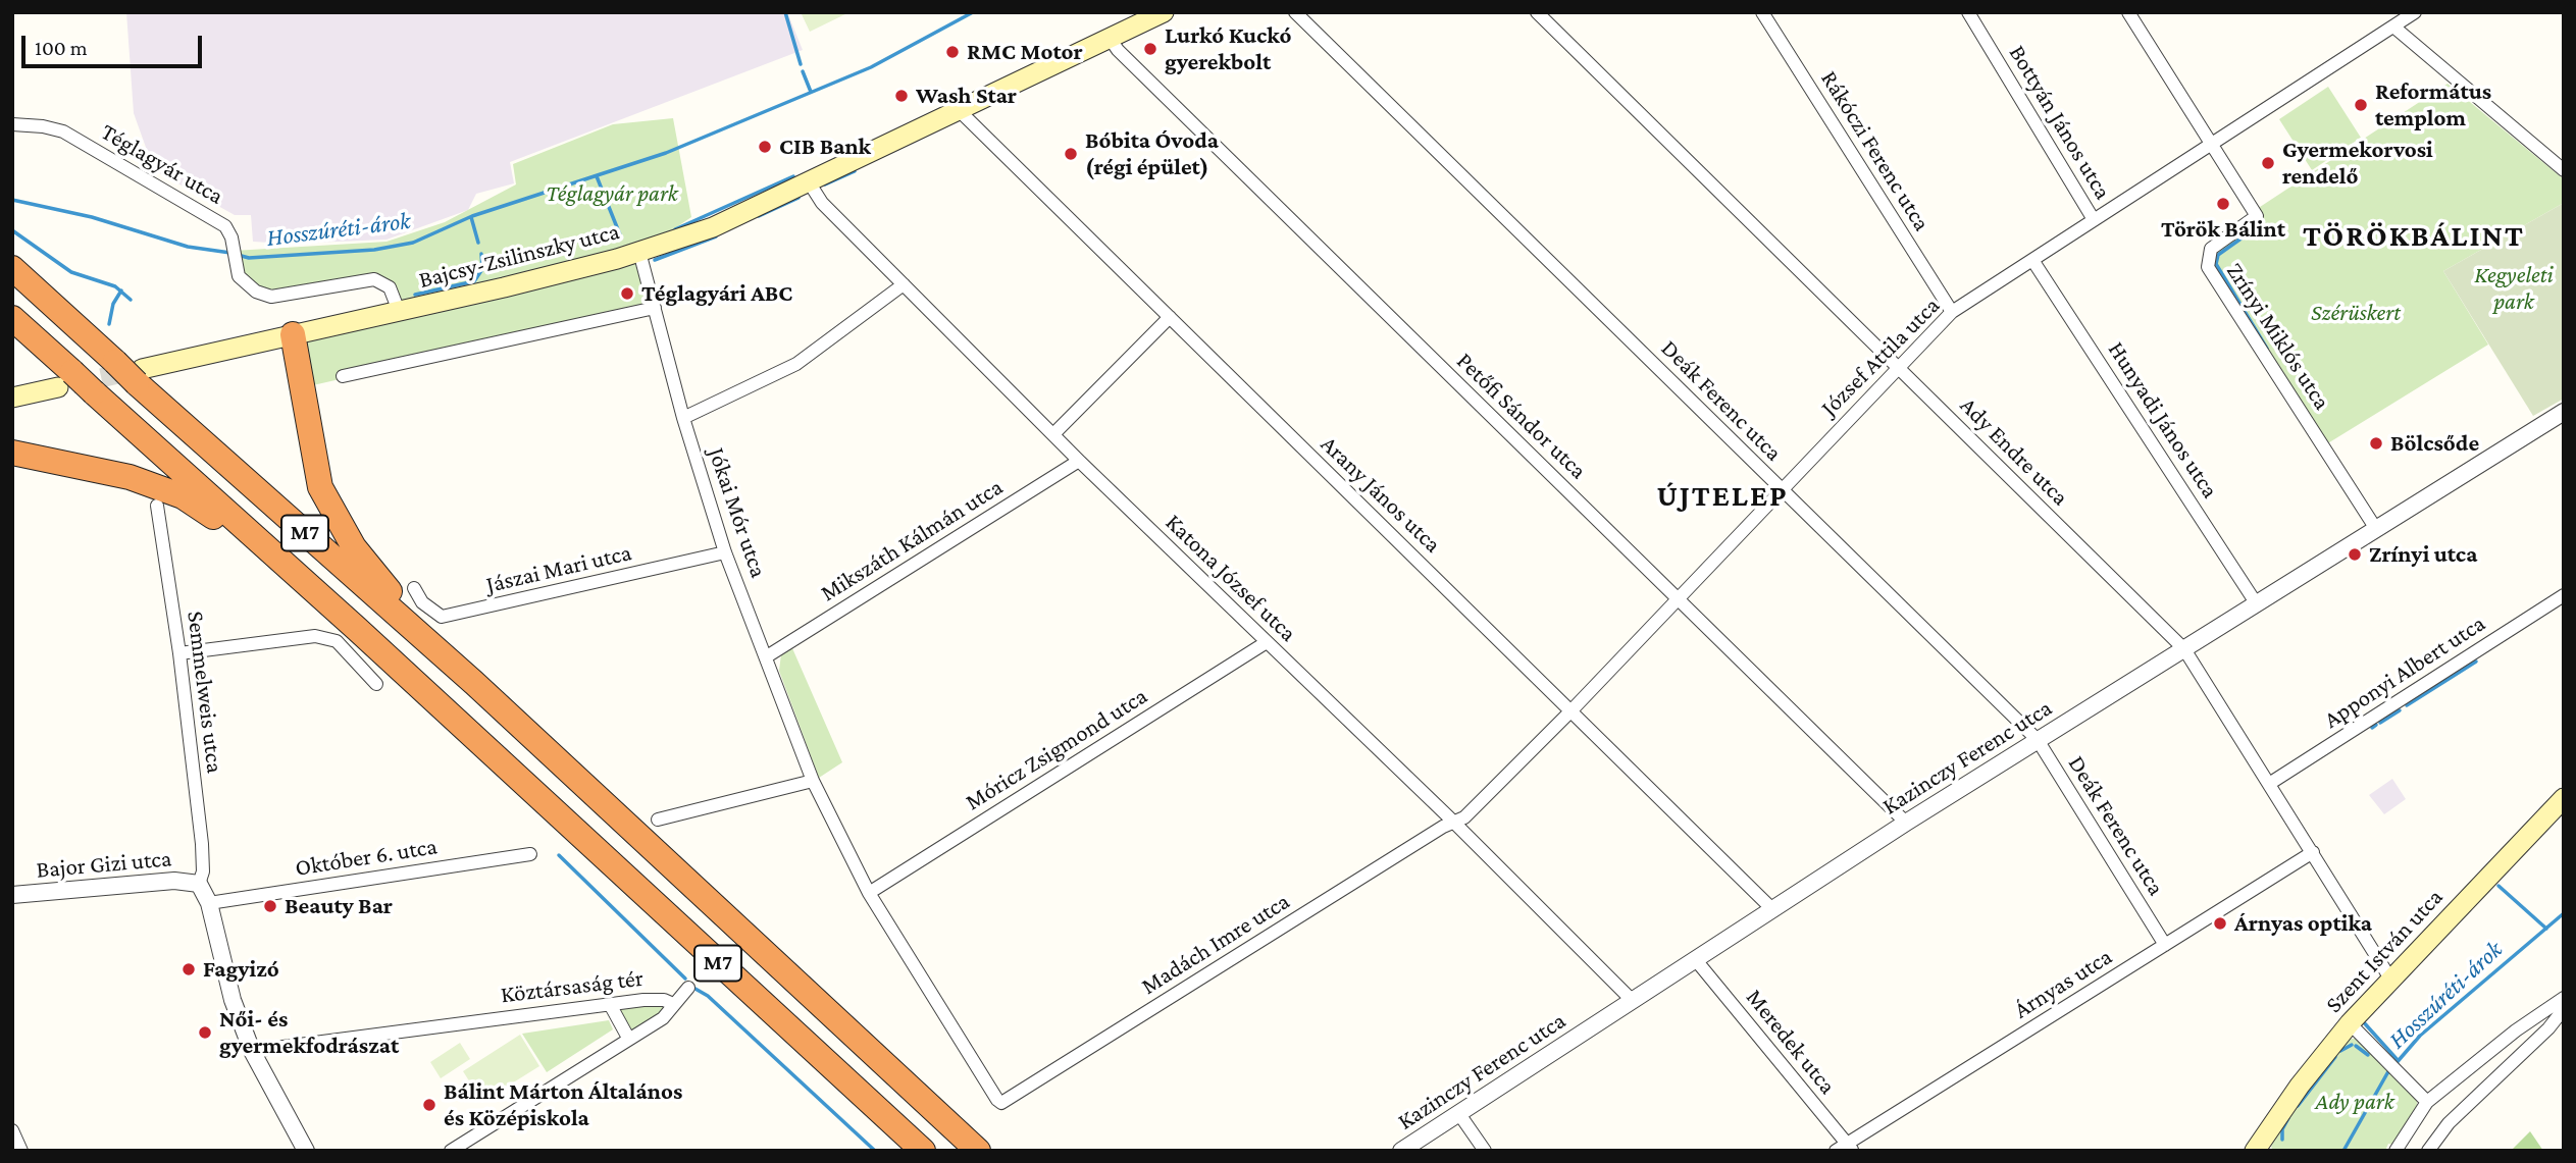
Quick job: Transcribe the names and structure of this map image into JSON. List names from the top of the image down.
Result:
{
  "streets": {
    "highway": ["M7"],
    "main road": ["Bajcsy-Zsilinszky utca", "Szent István utca"],
    "street": [
      "Bottyán János utca",
      "Rákóczi Ferenc utca",
      "Téglagyár utca",
      "Zrínyi Miklós utca",
      "József Attila utca",
      "Deák Ferenc utca",
      "Petőfi Sándor utca",
      "Hunyadi János utca",
      "Ady Endre utca",
      "Arany János utca",
      "Jókai Mór utca",
      "Mikszáth Kálmán utca",
      "Jászai Mari utca",
      "Katona József utca",
      "Apponyi Albert utca",
      "Semmelweis utca",
      "Móricz Zsigmond utca",
      "Kazinczy Ferenc utca",
      "Október 6. utca",
      "Bajor Gizi utca",
      "Madách Imre utca",
      "Árnyas utca",
      "Köztársaság tér",
      "Meredek utca"
    ]
  },
  "crossings": [
    ["Bottyán János utca", "József Attila utca"],
    ["Rákóczi Ferenc utca", "József Attila utca"],
    ["Téglagyár utca", "Bajcsy-Zsilinszky utca"],
    ["Bajcsy-Zsilinszky utca", "Petőfi Sándor utca"],
    ["Bajcsy-Zsilinszky utca", "Arany János utca"],
    ["Bajcsy-Zsilinszky utca", "Jókai Mór utca"],
    ["Bajcsy-Zsilinszky utca", "M7"],
    ["Bajcsy-Zsilinszky utca", "Katona József utca"],
    ["Zrínyi Miklós utca", "József Attila utca"],
    ["Zrínyi Miklós utca", "Kazinczy Ferenc utca"],
    ["József Attila utca", "Deák Ferenc utca"],
    ["József Attila utca", "Petőfi Sándor utca"],
    ["József Attila utca", "Hunyadi János utca"],
    ["József Attila utca", "Ady Endre utca"],
    ["József Attila utca", "Arany János utca"],
    ["József Attila utca", "Katona József utca"],
    ["József Attila utca", "Madách Imre utca"],
    ["Deák Ferenc utca", "Kazinczy Ferenc utca"],
    ["Deák Ferenc utca", "Árnyas utca"],
    ["Petőfi Sándor utca", "Kazinczy Ferenc utca"],
    ["Hunyadi János utca", "Kazinczy Ferenc utca"],
    ["Ady Endre utca", "Apponyi Albert utca"],
    ["Ady Endre utca", "Kazinczy Ferenc utca"],
    ["Ady Endre utca", "Szent István utca"],
    ["Ady Endre utca", "Árnyas utca"],
    ["Arany János utca", "Kazinczy Ferenc utca"],
    ["Jókai Mór utca", "Mikszáth Kálmán utca"],
    ["Jókai Mór utca", "Jászai Mari utca"],
    ["Jókai Mór utca", "Móricz Zsigmond utca"],
    ["Jókai Mór utca", "Madách Imre utca"],
    ["Mikszáth Kálmán utca", "Katona József utca"],
    ["Katona József utca", "Móricz Zsigmond utca"],
    ["Katona József utca", "Kazinczy Ferenc utca"],
    ["Katona József utca", "Madách Imre utca"],
    ["Semmelweis utca", "Bajor Gizi utca"],
    ["Kazinczy Ferenc utca", "Meredek utca"],
    ["Árnyas utca", "Meredek utca"]
  ],
  "districts": ["TÖRÖKBÁLINT", "ÚJTELEP"],
  "water": ["Hosszúréti-árok"],
  "parks": [
    "Téglagyár park",
    "Kegyeleti park",
    "Szérüskert",
    "Ady park"
  ],
  "places": [
    "Lurkó Kuckó gyerekbolt",
    "RMC Motor",
    "Wash Star",
    "Református templom",
    "CIB Bank",
    "Bóbita Óvoda (régi épület)",
    "Gyermekorvosi rendelő",
    "Török Bálint",
    "Téglagyári ABC",
    "Bölcsőde",
    "Zrínyi utca",
    "Beauty Bar",
    "Árnyas optika",
    "Fagyizó",
    "Női- és gyermekfodrászat",
    "Bálint Márton Általános és Középiskola"
  ],
  "scale_bar": "100 m"
}
